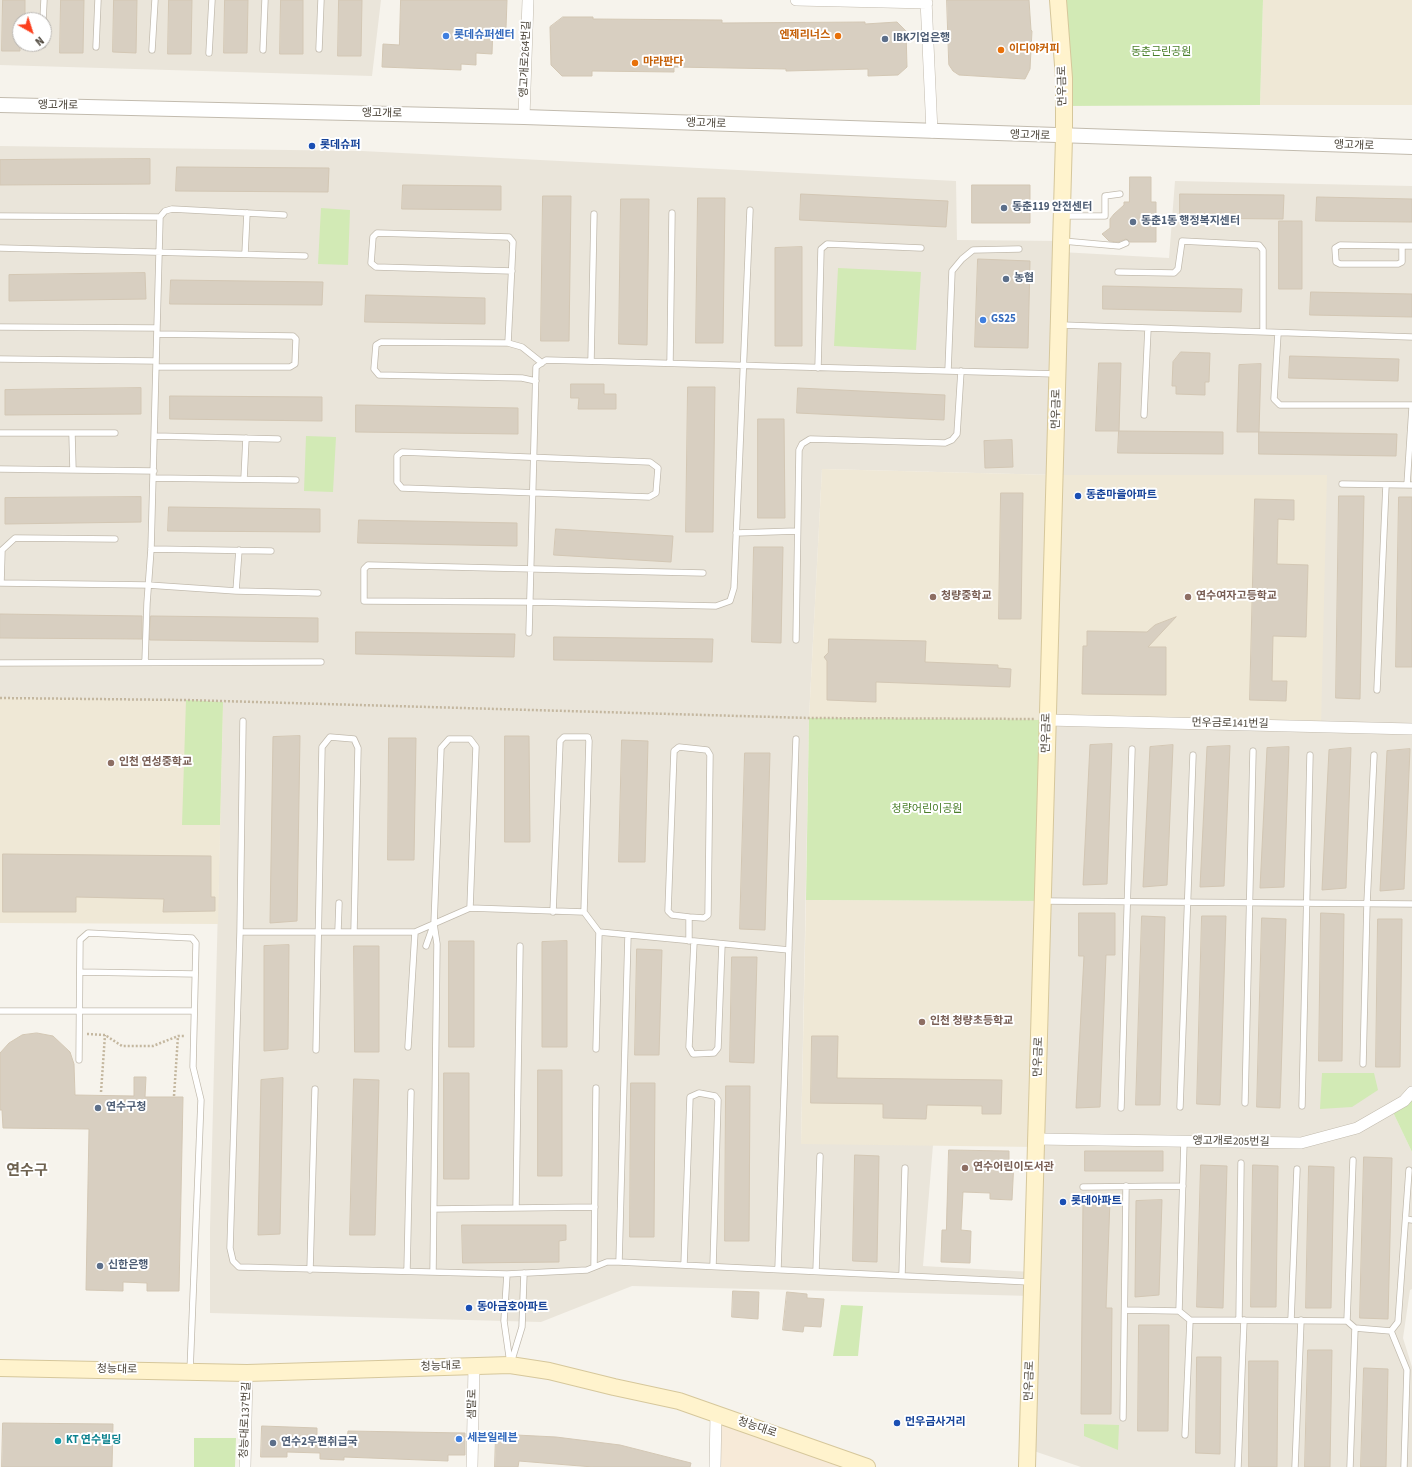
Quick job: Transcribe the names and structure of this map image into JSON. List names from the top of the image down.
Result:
{
  "streets": {
    "main road": ["먼우금로", "청능대로"],
    "street": [
      "앵고개로264번길",
      "앵고개로",
      "먼우금로141번길",
      "앵고개로205번길",
      "샘말로",
      "청능대로137번길"
    ]
  },
  "crossings": [
    ["앵고개로264번길", "앵고개로"],
    ["먼우금로", "앵고개로"],
    ["먼우금로", "먼우금로141번길"],
    ["먼우금로", "앵고개로205번길"],
    ["청능대로", "샘말로"],
    ["청능대로", "청능대로137번길"]
  ],
  "districts": ["연수구"],
  "parks": ["동춘근린공원", "청량어린이공원"],
  "places": [
    "롯데슈퍼센터",
    "엔제리너스",
    "IBK기업은행",
    "이디야커피",
    "마라판다",
    "롯데슈퍼",
    "동춘119 안전센터",
    "동춘1동 행정복지센터",
    "농협",
    "GS25",
    "동춘마을아파트",
    "청량중학교",
    "연수여자고등학교",
    "인천 연성중학교",
    "인천 청량초등학교",
    "연수구청",
    "연수어린이도서관",
    "롯데아파트",
    "신한은행",
    "동아금호아파트",
    "먼우금사거리",
    "세븐일레븐",
    "KT 연수빌딩",
    "연수2우편취급국"
  ],
  "north": "bottom right"
}
